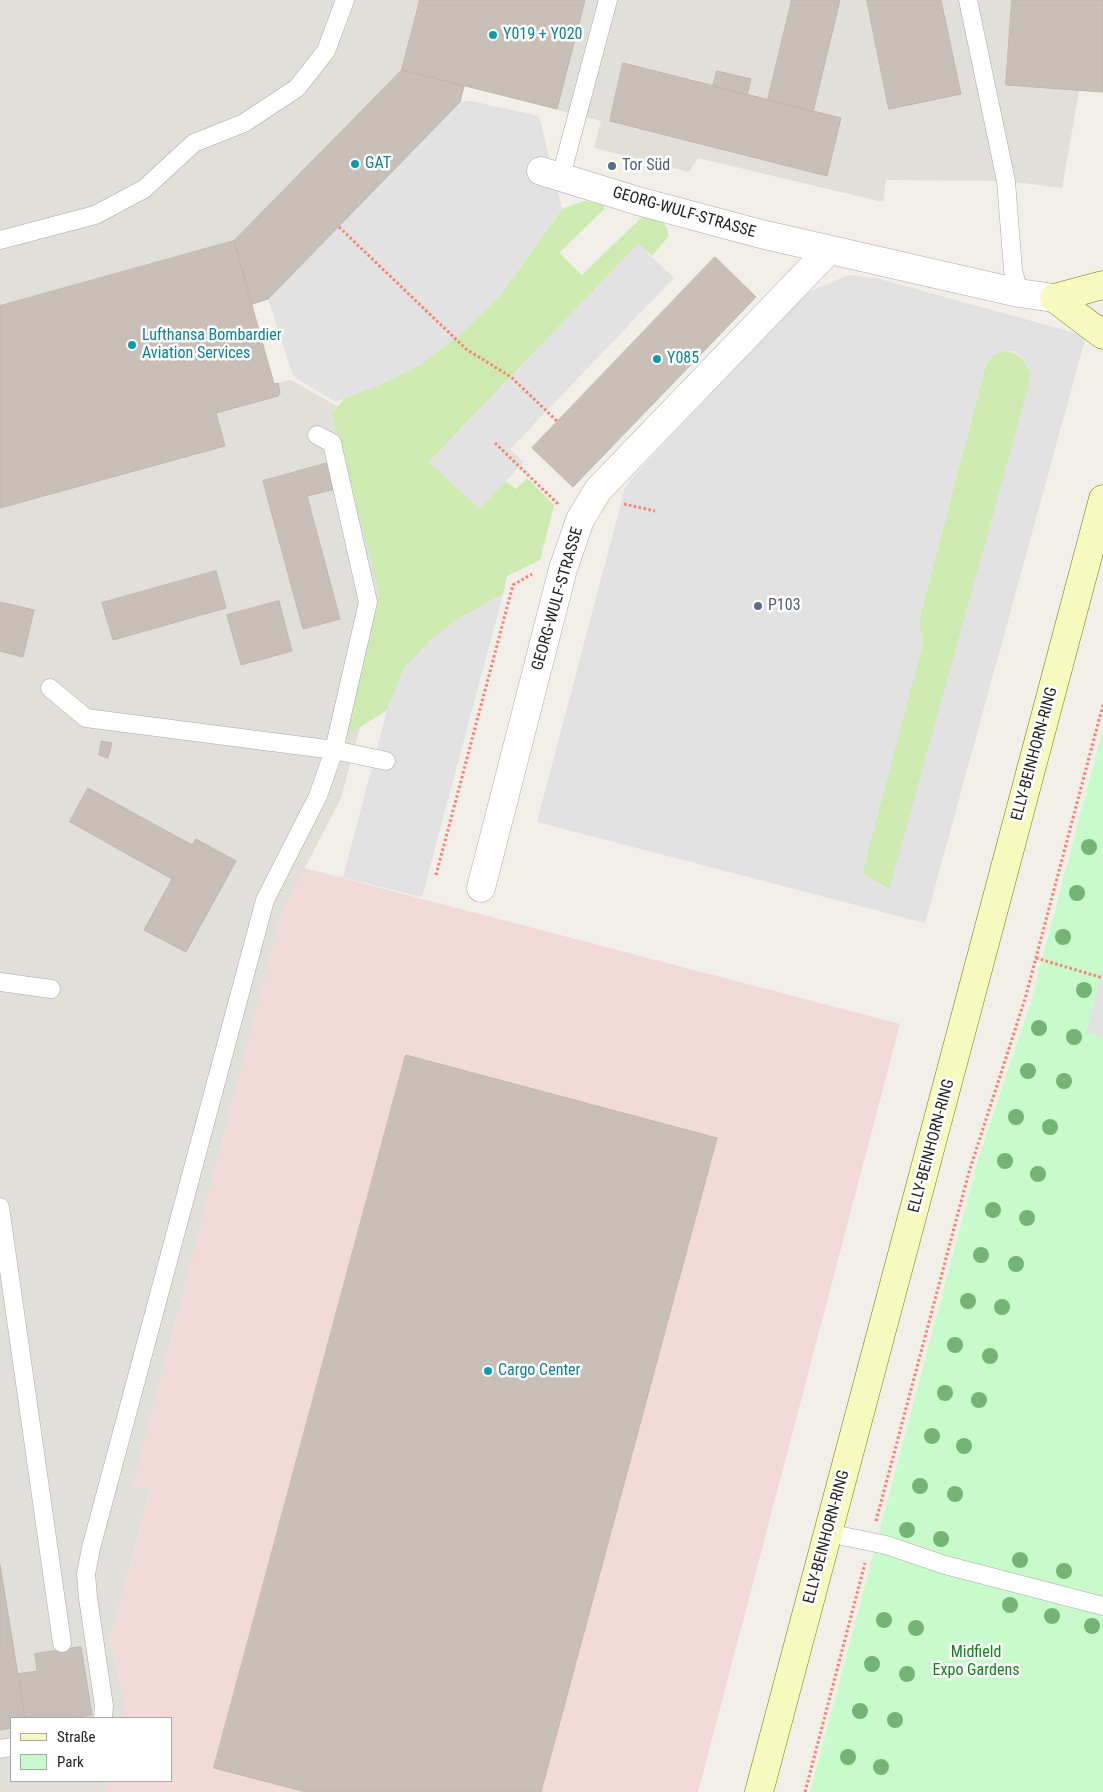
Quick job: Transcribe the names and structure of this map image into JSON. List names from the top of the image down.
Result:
{
  "streets": {
    "street": ["GEORG-WULF-STRASSE", "ELLY-BEINHORN-RING"]
  },
  "parks": ["Midfield Expo Gardens"],
  "places": [
    "Y019 + Y020",
    "GAT",
    "Tor Süd",
    "Lufthansa Bombardier Aviation Services",
    "Y085",
    "P103",
    "Cargo Center"
  ],
  "legend": ["Straße", "Park"]
}
